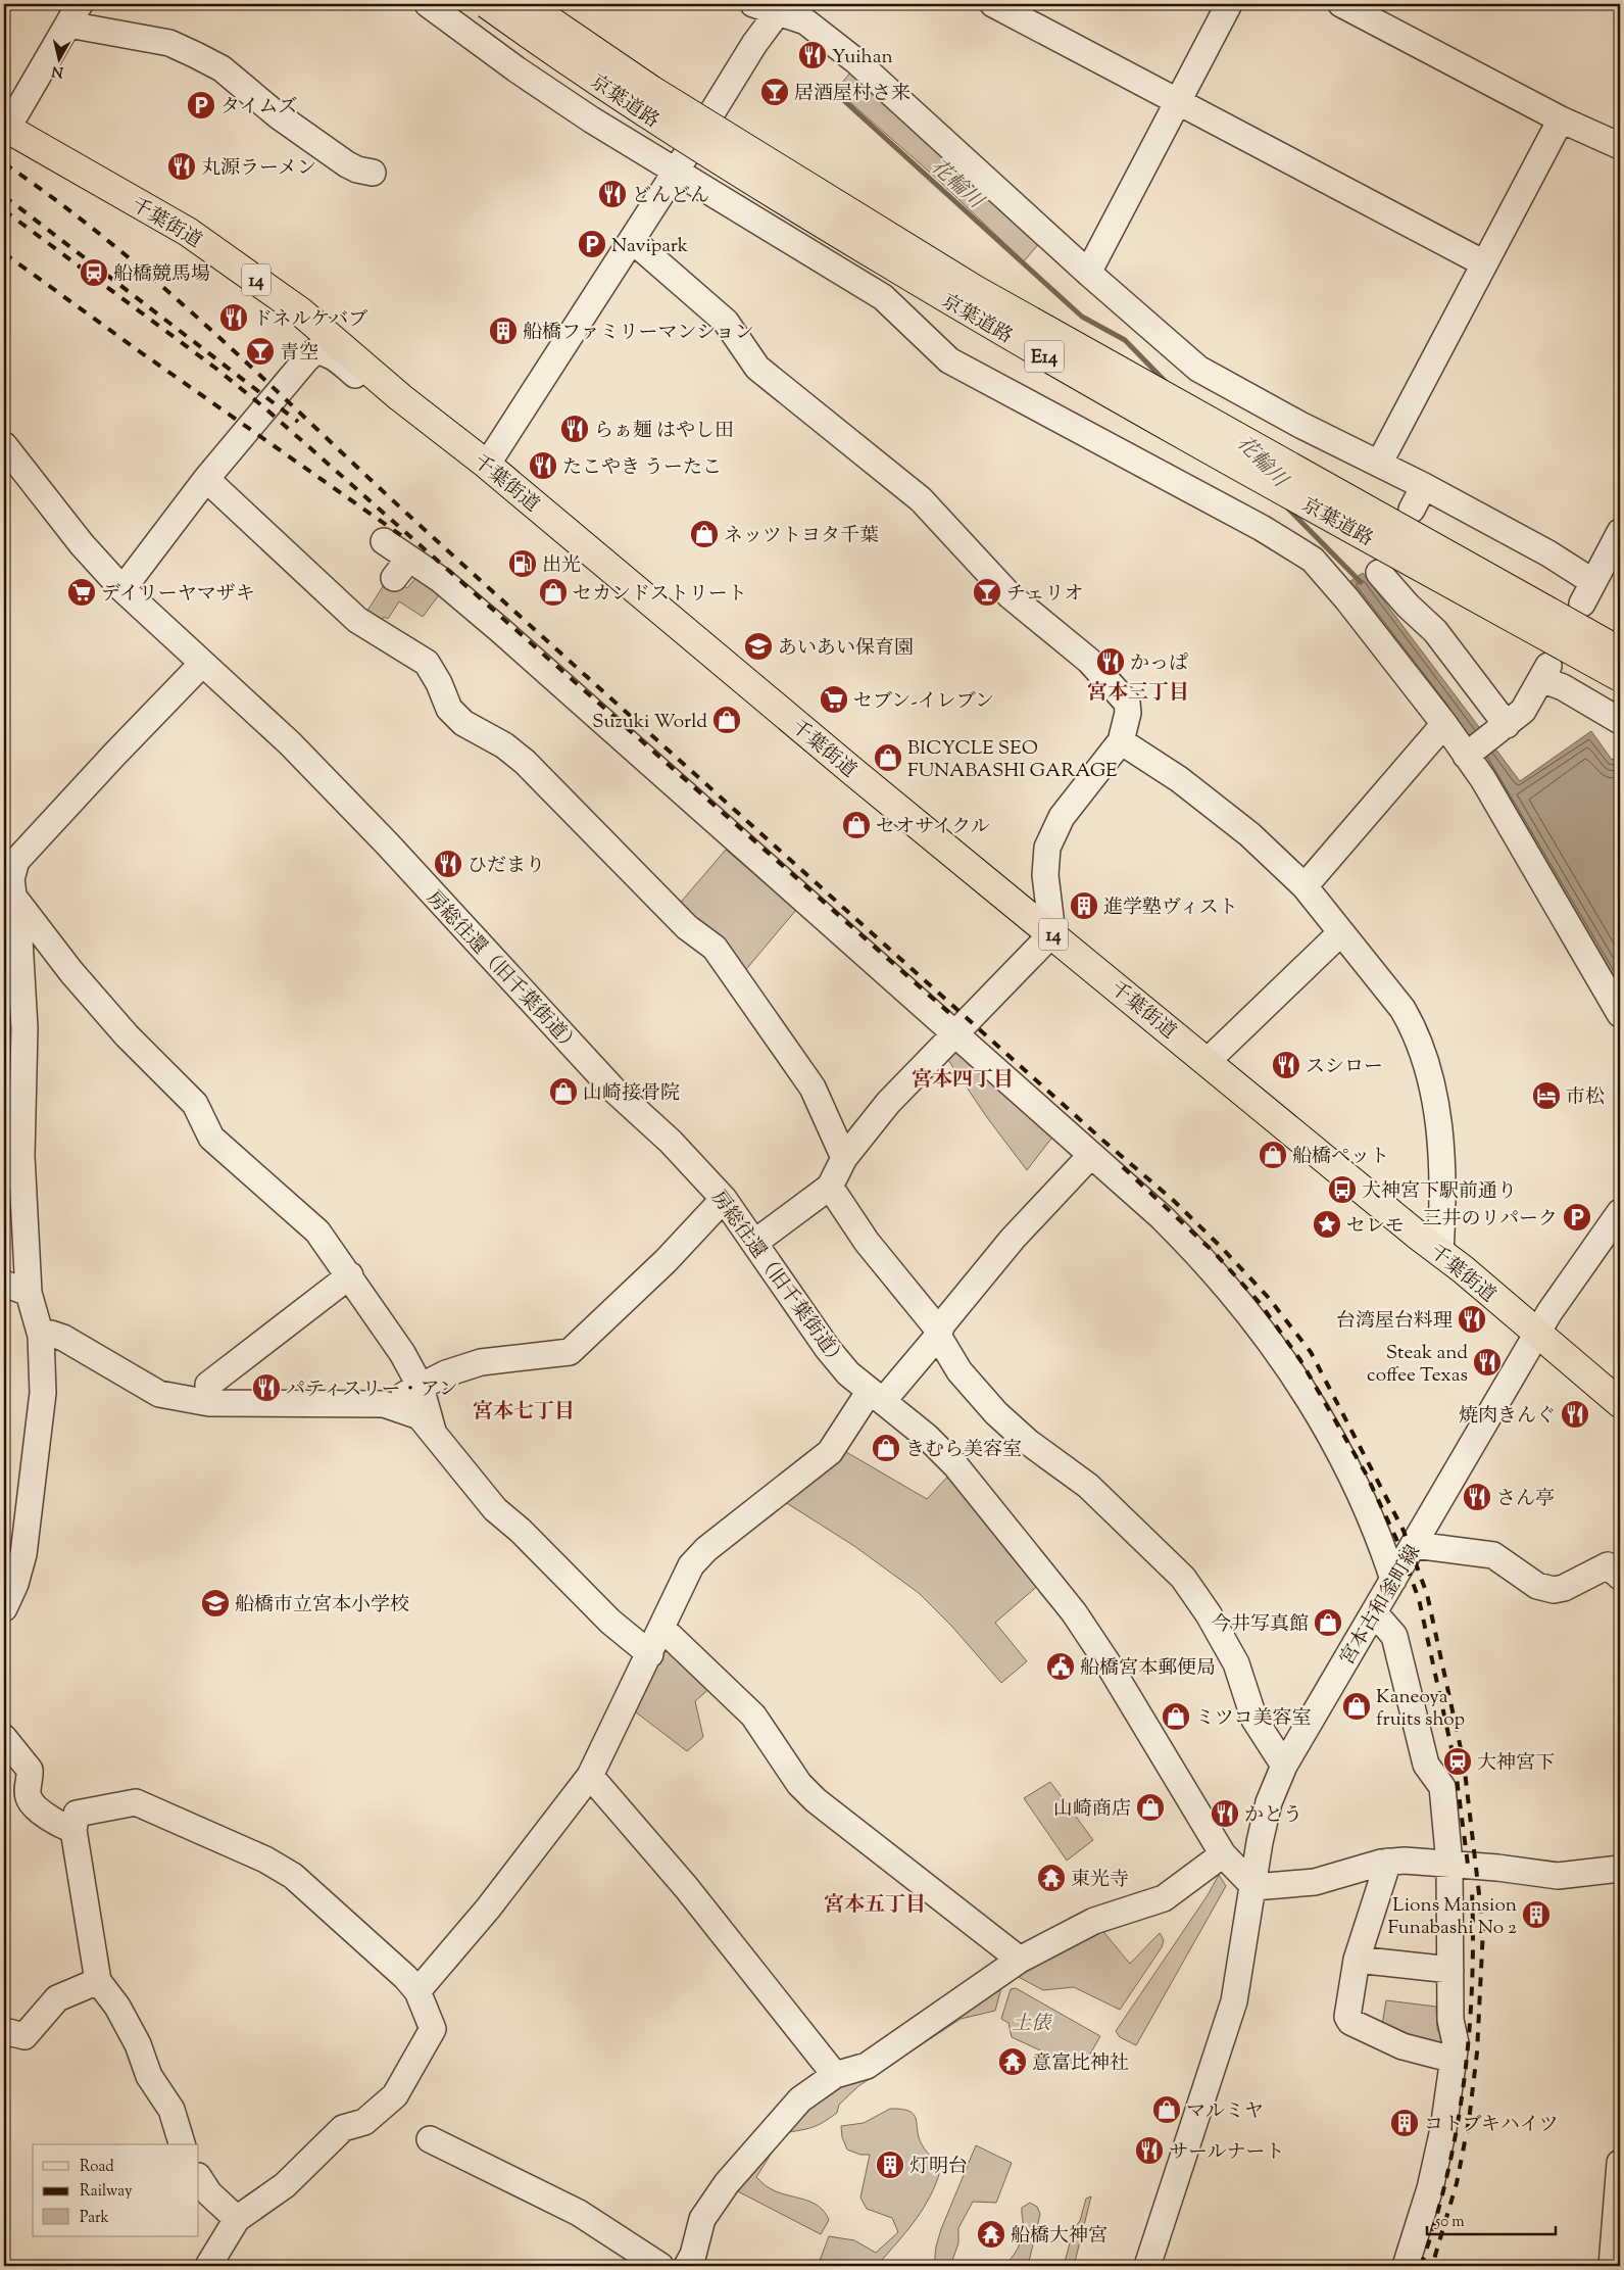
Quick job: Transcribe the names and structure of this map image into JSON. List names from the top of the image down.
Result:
{
  "streets": {
    "highway": [
      "京葉道路",
      "千葉街道",
      "14",
      "E14"
    ],
    "street": ["房総往還（旧千葉街道）", "宮本古和釜町線"]
  },
  "crossings": [
    ["千葉街道", "宮本古和釜町線"],
    ["房総往還（旧千葉街道）", "宮本古和釜町線"]
  ],
  "districts": [
    "宮本三丁目",
    "宮本四丁目",
    "宮本七丁目",
    "宮本五丁目"
  ],
  "water": ["花輪川"],
  "parks": ["土俵"],
  "places": {
    "restaurant": [
      "Yuihan",
      "丸源ラーメン",
      "どんどん",
      "ドネルケバブ",
      "らぁ麺 はやし田",
      "たこやき うーたこ",
      "かっぱ",
      "ひだまり",
      "スシロー",
      "台湾屋台料理",
      "Steak and coffee Texas",
      "パティスリー・アン",
      "焼肉きんぐ",
      "さん亭",
      "かとう",
      "サールナート"
    ],
    "bar": ["居酒屋村さ来", "青空", "チェリオ"],
    "parking": ["タイムズ", "Navipark", "三井のリパーク"],
    "station": ["船橋競馬場", "大神宮下"],
    "building": [
      "船橋ファミリーマンション",
      "進学塾ヴィスト",
      "Lions Mansion Funabashi No 2",
      "コトブキハイツ",
      "灯明台"
    ],
    "shop": [
      "ネッツトヨタ千葉",
      "セカンドストリート",
      "Suzuki World",
      "BICYCLE SEO FUNABASHI GARAGE",
      "セオサイクル",
      "山崎接骨院",
      "船橋ペット",
      "きむら美容室",
      "今井写真館",
      "Kaneoya fruits shop",
      "ミツコ美容室",
      "山崎商店",
      "マルミヤ"
    ],
    "fuel station": ["出光"],
    "supermarket": ["デイリーヤマザキ", "セブン-イレブン"],
    "school or university": ["あいあい保育園", "船橋市立宮本小学校"],
    "hotel": ["市松"],
    "bus stop": ["大神宮下駅前通り"],
    "place": ["セレモ"],
    "public building": ["船橋宮本郵便局"],
    "temple": ["東光寺", "意富比神社", "船橋大神宮"]
  },
  "legend": ["Road", "Railway", "Park"],
  "scale_bar": "50 m",
  "north": "bottom"
}
